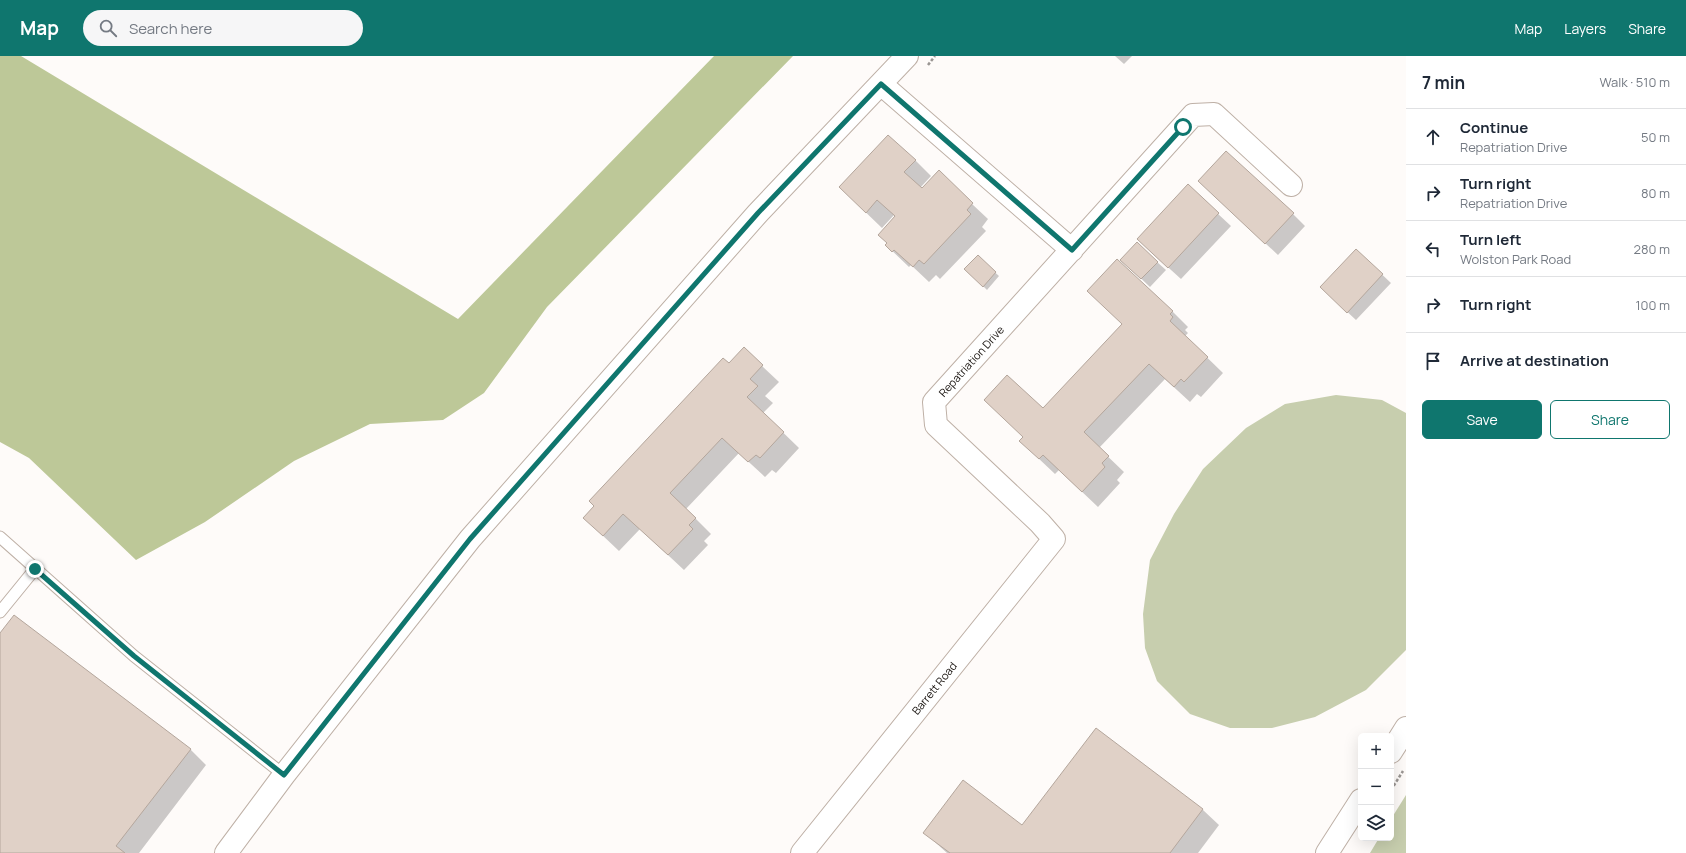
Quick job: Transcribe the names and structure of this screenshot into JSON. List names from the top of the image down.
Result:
{
  "streets": {
    "street": ["Repatriation Drive", "Barrett Road"]
  },
  "crossings": [
    ["Repatriation Drive", "Barrett Road"]
  ],
  "page": {
    "header": "Map",
    "search": "Search here",
    "nav": ["Map", "Layers", "Share"],
    "heading": ["7 min", "Walk · 510 m"],
    "list": [
      ["Continue", "Repatriation Drive", "50 m"],
      ["Turn right", "Repatriation Drive", "80 m"],
      ["Turn left", "Wolston Park Road", "280 m"],
      ["Turn right", "100 m"],
      "Arrive at destination"
    ],
    "buttons": ["Save", "Share"],
    "map_buttons": ["+", "−"]
  }
}
